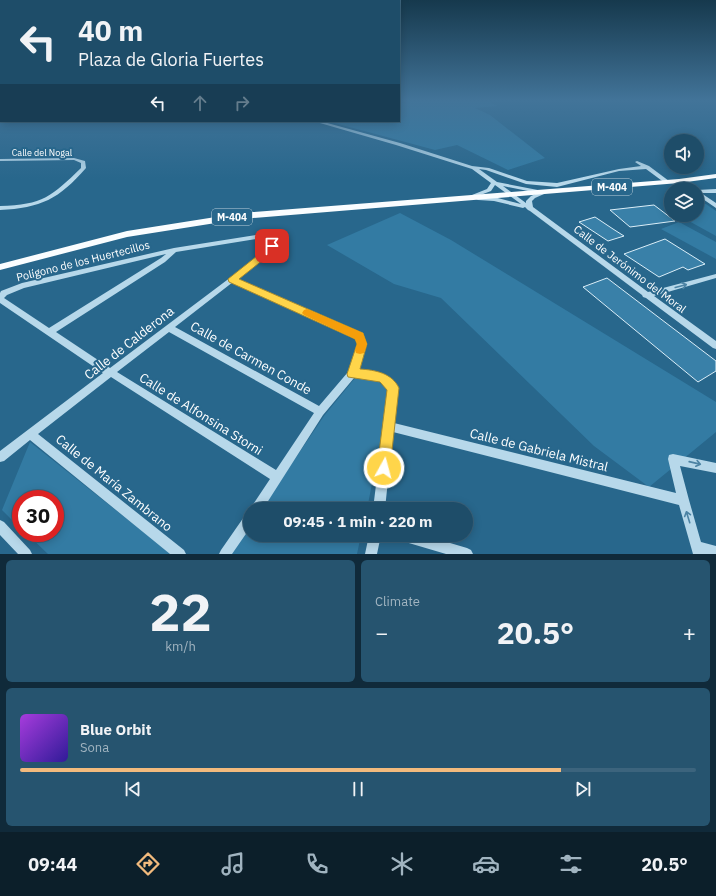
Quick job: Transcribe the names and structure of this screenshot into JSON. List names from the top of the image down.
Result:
{
  "streets": {
    "main road": ["M-404"],
    "street": [
      "Calle del Nogal",
      "Polígono de los Huertecillos",
      "Calle de Jerónimo del Moral",
      "Calle de Calderona",
      "Calle de Carmen Conde",
      "Calle de Alfonsina Storni",
      "Calle de Gabriela Mistral",
      "Calle de María Zambrano"
    ]
  },
  "crossings": [
    ["M-404", "Calle de Jerónimo del Moral"],
    ["Polígono de los Huertecillos", "Calle de Calderona"],
    ["Polígono de los Huertecillos", "Calle de Alfonsina Storni"],
    ["Calle de Calderona", "Calle de Carmen Conde"],
    ["Calle de Calderona", "Calle de Alfonsina Storni"],
    ["Calle de Calderona", "Calle de María Zambrano"]
  ],
  "page": {
    "turn": ["40 m", "Plaza de Gloria Fuertes"],
    "limit": "30",
    "trip": "09:45 · 1 min · 220 m",
    "tile": [
      ["22", "km/h"],
      "Climate"
    ],
    "heat": ["−", "20.5°", "+"],
    "song": ["Blue Orbit", "Sona"],
    "tabs": ["09:44", "20.5°"]
  }
}
